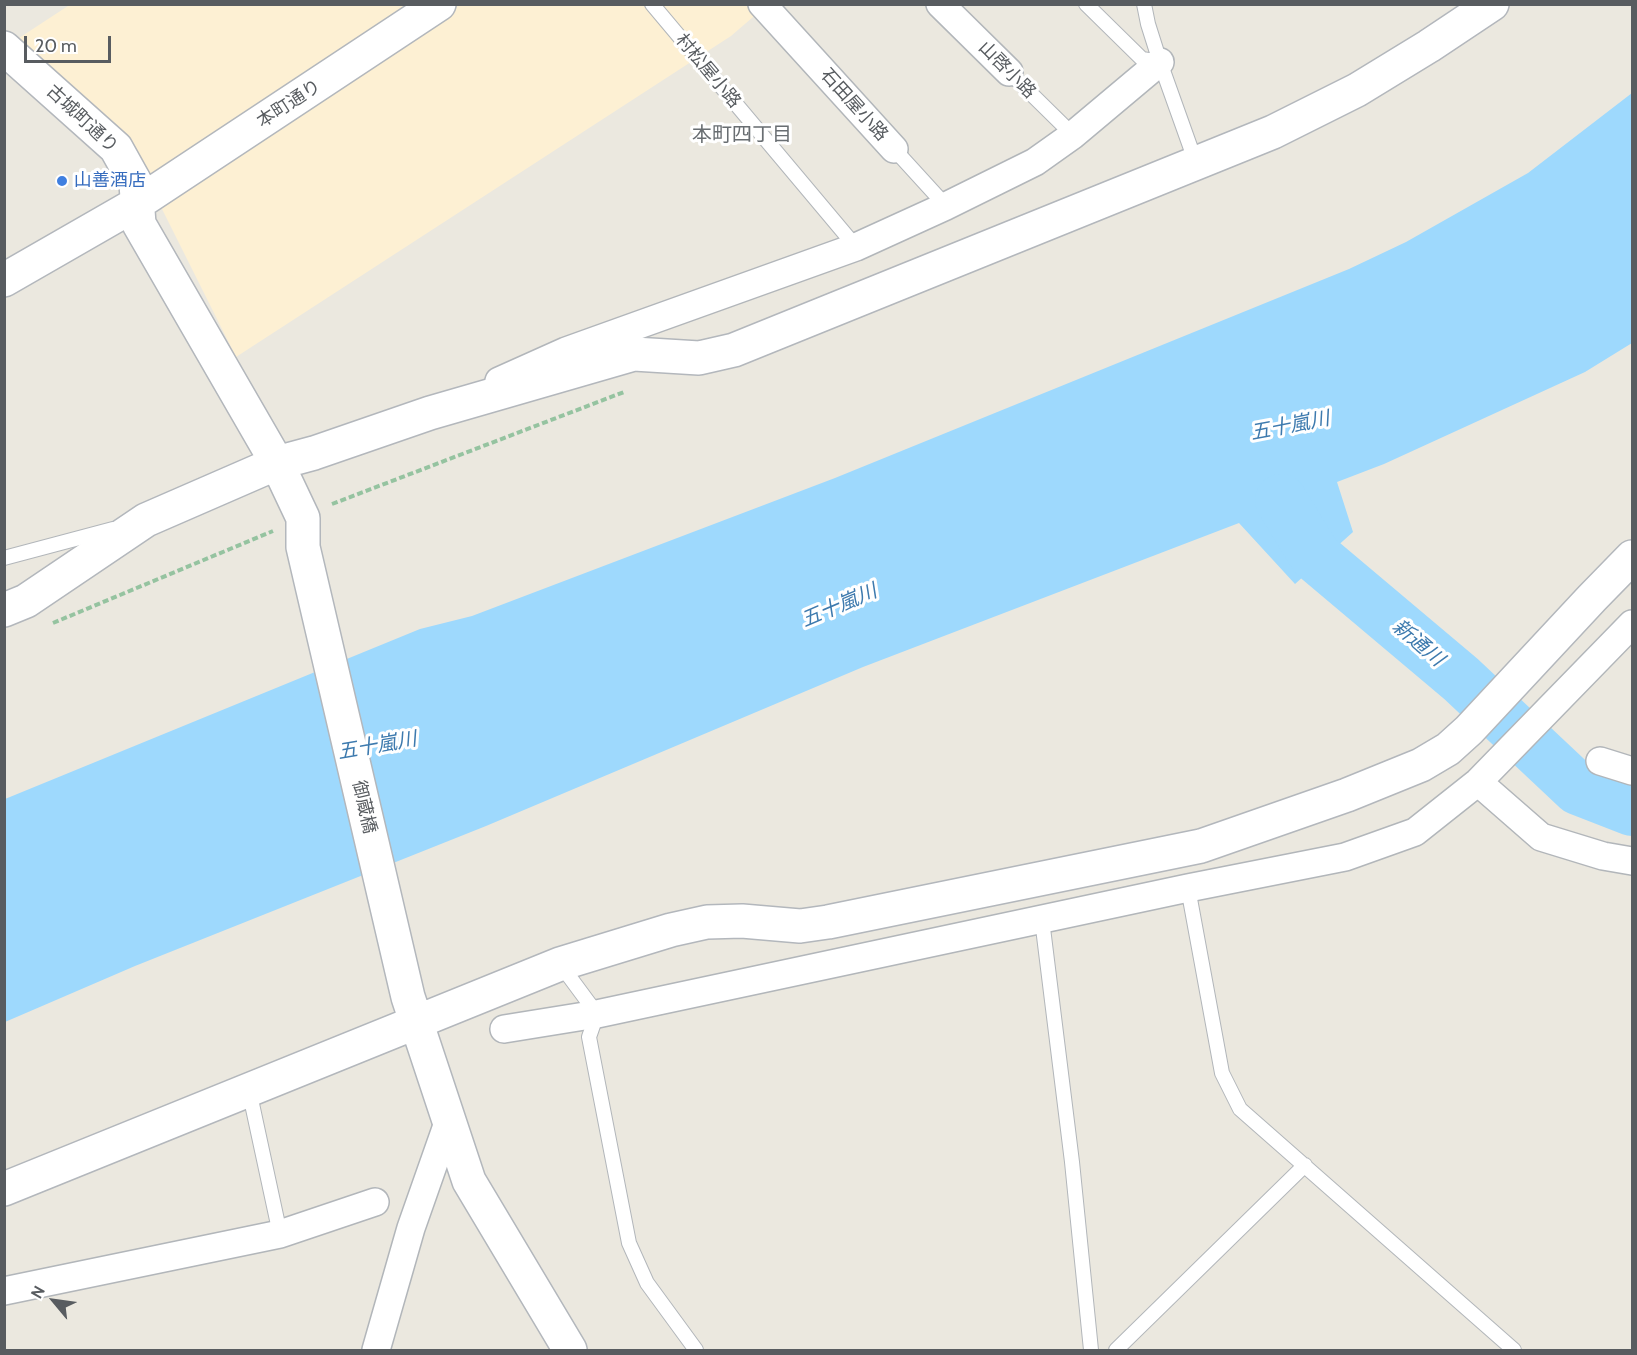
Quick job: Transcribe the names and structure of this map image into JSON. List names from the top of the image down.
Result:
{
  "streets": {
    "street": [
      "山啓小路",
      "本町通り",
      "石田屋小路",
      "古城町通り",
      "御蔵橋"
    ],
    "lane": ["村松屋小路"]
  },
  "crossings": [
    ["本町通り", "古城町通り"],
    ["古城町通り", "御蔵橋"]
  ],
  "districts": ["本町四丁目"],
  "water": ["五十嵐川", "新通川"],
  "places": ["山善酒店"],
  "scale_bar": "20 m",
  "north": "top left"
}
